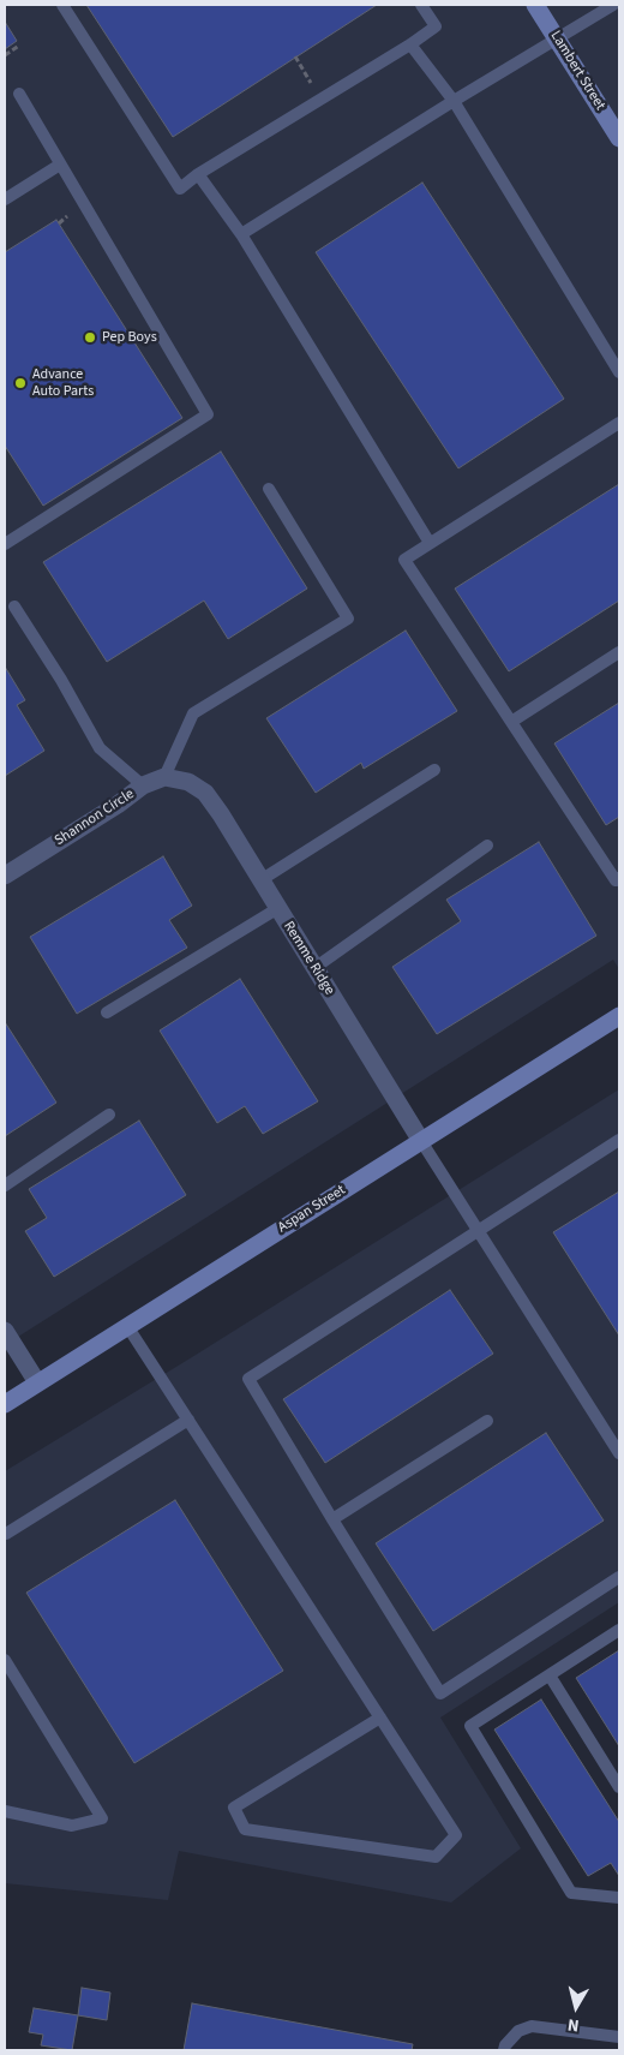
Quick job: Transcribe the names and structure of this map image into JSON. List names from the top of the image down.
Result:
{
  "streets": {
    "street": [
      "Lambert Street",
      "Shannon Circle",
      "Remme Ridge",
      "Aspan Street"
    ]
  },
  "crossings": [
    ["Shannon Circle", "Remme Ridge"],
    ["Remme Ridge", "Aspan Street"]
  ],
  "places": ["Pep Boys", "Advance Auto Parts"],
  "north": "bottom"
}
